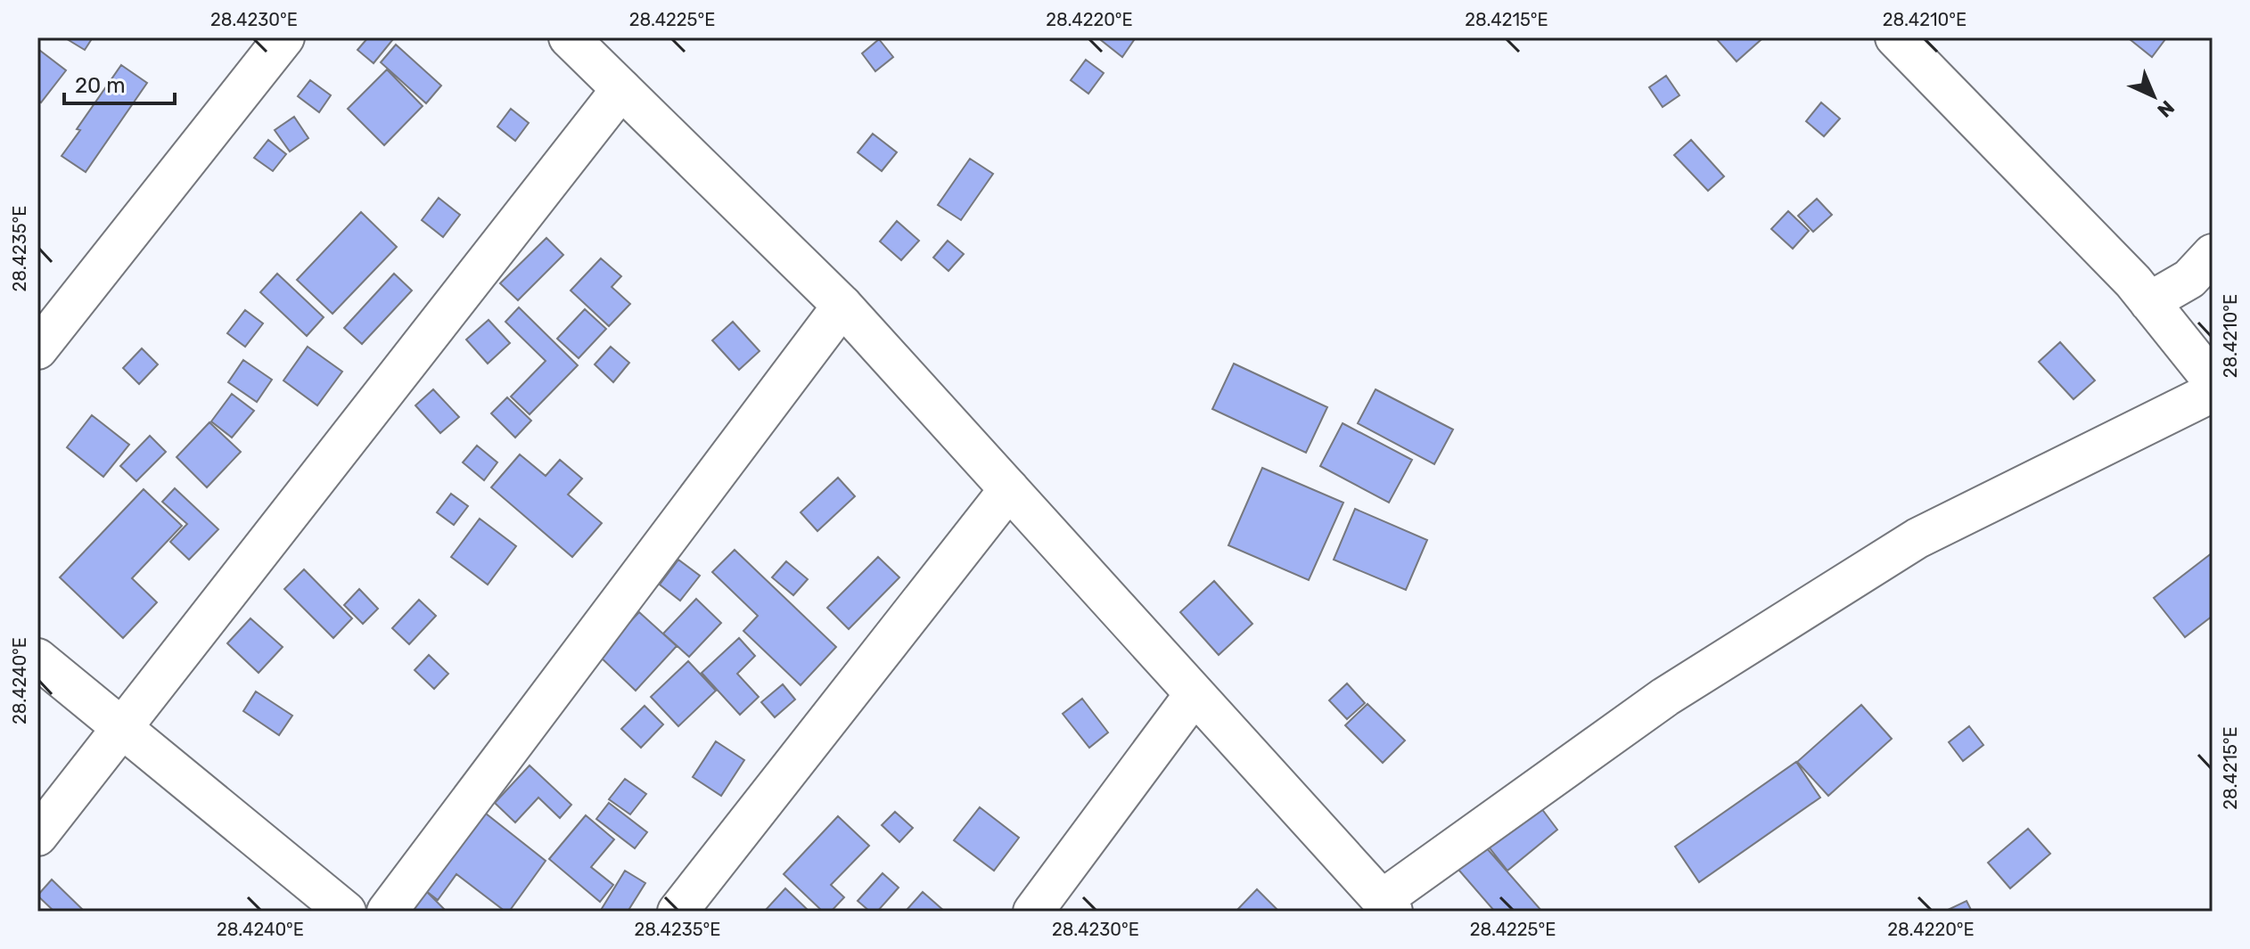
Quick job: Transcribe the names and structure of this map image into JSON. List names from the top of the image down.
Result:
{
  "scale_bar": "20 m",
  "north": "bottom right",
  "coordinates": [
    "28.4230°E",
    "28.4225°E",
    "28.4220°E",
    "28.4215°E",
    "28.4210°E",
    "28.4235°E",
    "28.4240°E"
  ]
}
